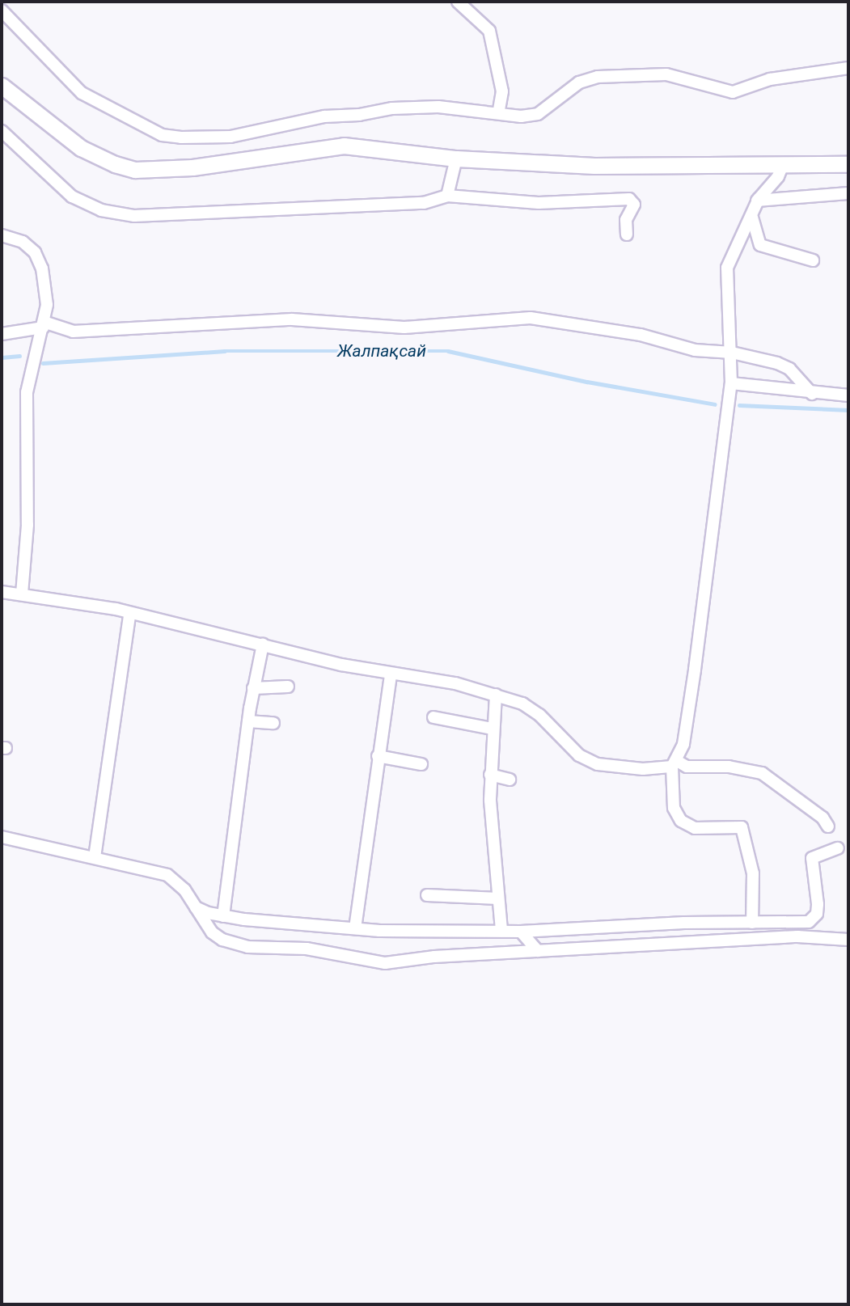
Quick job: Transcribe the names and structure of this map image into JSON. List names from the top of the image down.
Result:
{
  "water": ["Жалпақсай"]
}
